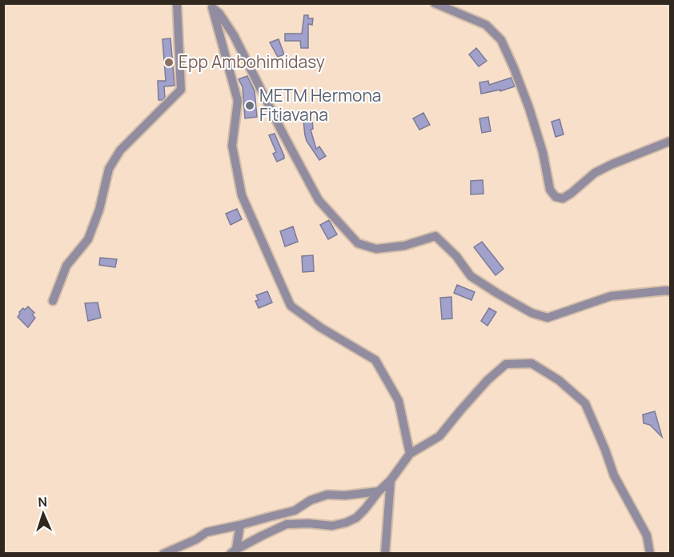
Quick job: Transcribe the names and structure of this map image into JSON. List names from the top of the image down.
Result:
{
  "places": ["Epp Ambohimidasy", "METM Hermona Fitiavana"],
  "north": "top"
}
